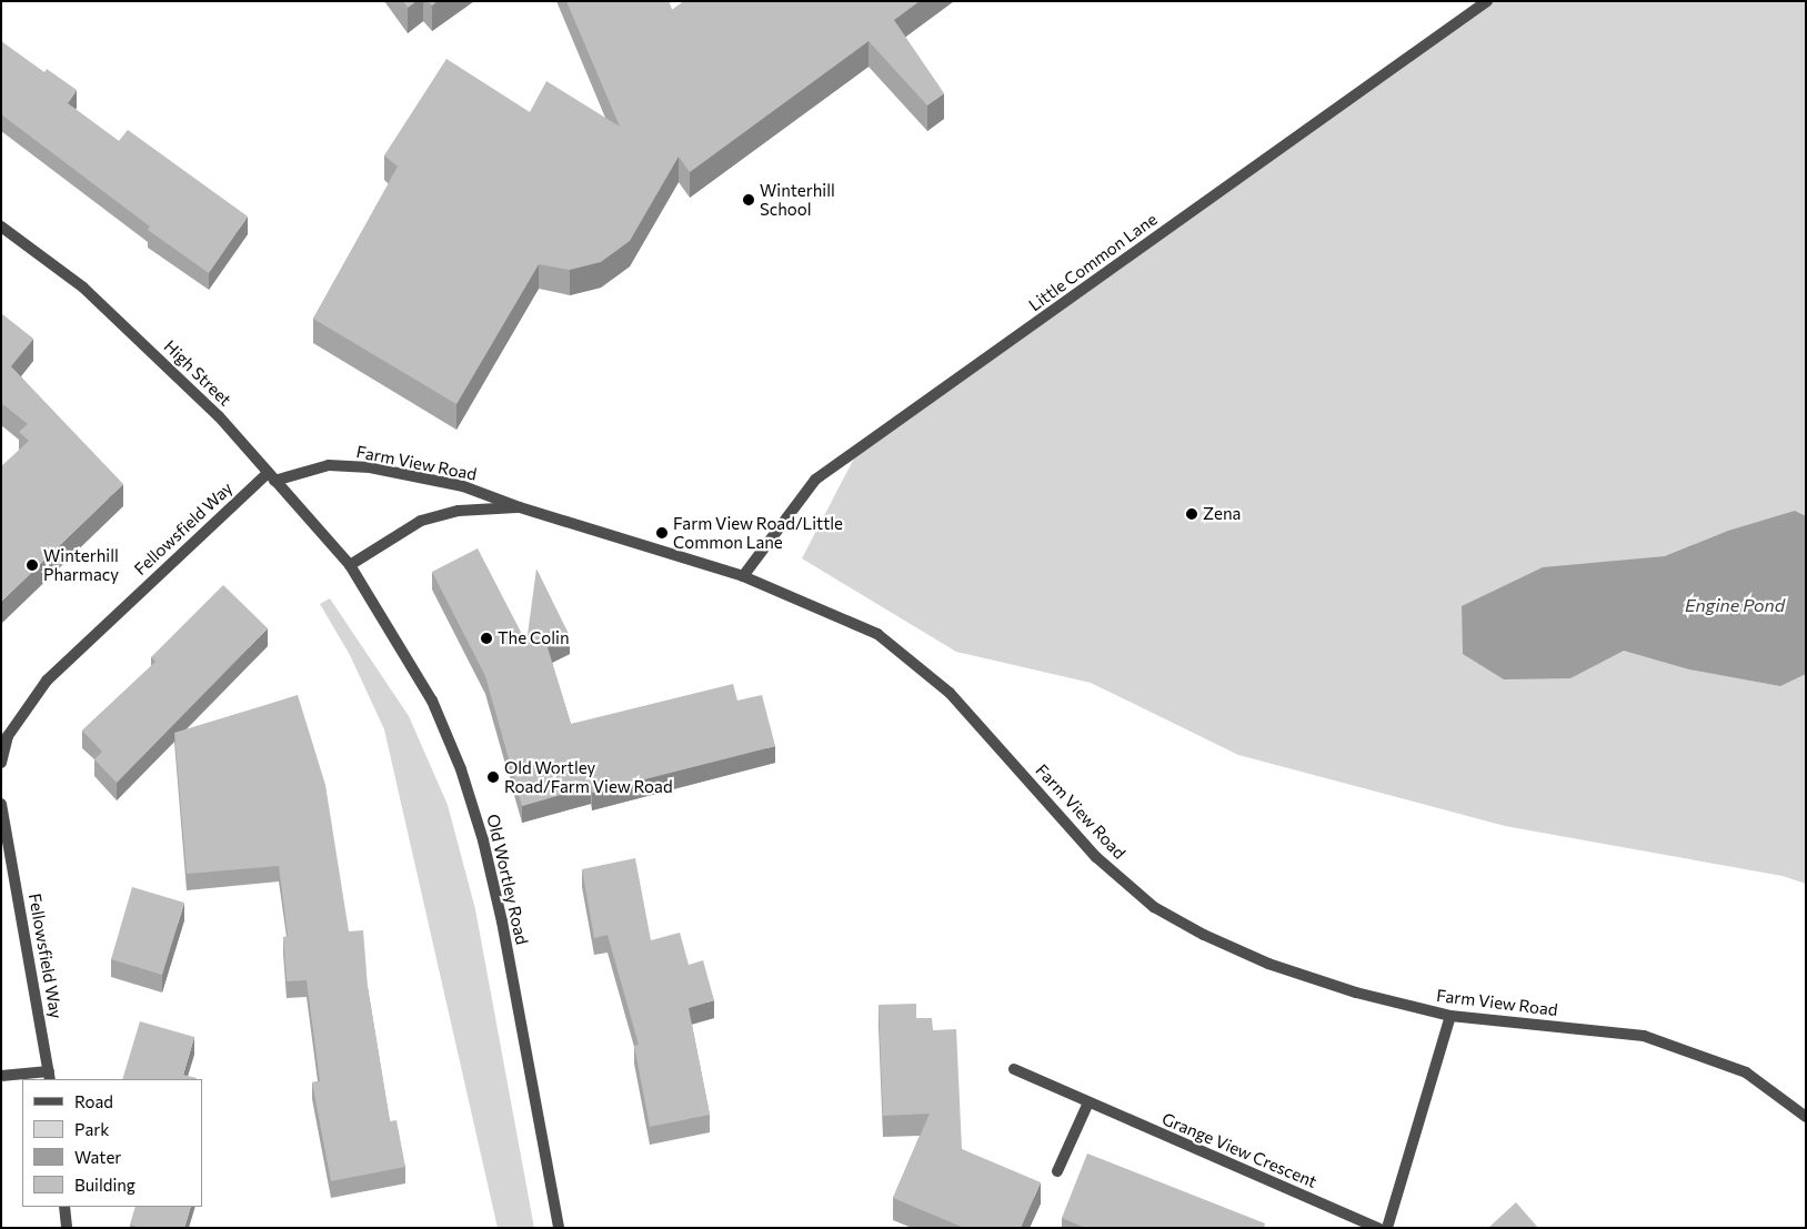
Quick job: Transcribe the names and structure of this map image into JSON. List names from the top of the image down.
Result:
{
  "streets": {
    "street": [
      "Little Common Lane",
      "High Street",
      "Farm View Road",
      "Fellowsfield Way",
      "Old Wortley Road",
      "Grange View Crescent"
    ]
  },
  "crossings": [
    ["Little Common Lane", "Farm View Road"],
    ["High Street", "Farm View Road"],
    ["High Street", "Fellowsfield Way"],
    ["High Street", "Old Wortley Road"],
    ["Farm View Road", "Fellowsfield Way"],
    ["Farm View Road", "Old Wortley Road"]
  ],
  "water": ["Engine Pond"],
  "places": [
    "Winterhill School",
    "Zena",
    "Farm View Road/Little Common Lane",
    "Winterhill Pharmacy",
    "The Colin",
    "Old Wortley Road/Farm View Road"
  ],
  "legend": [
    "Road",
    "Park",
    "Water",
    "Building"
  ]
}
